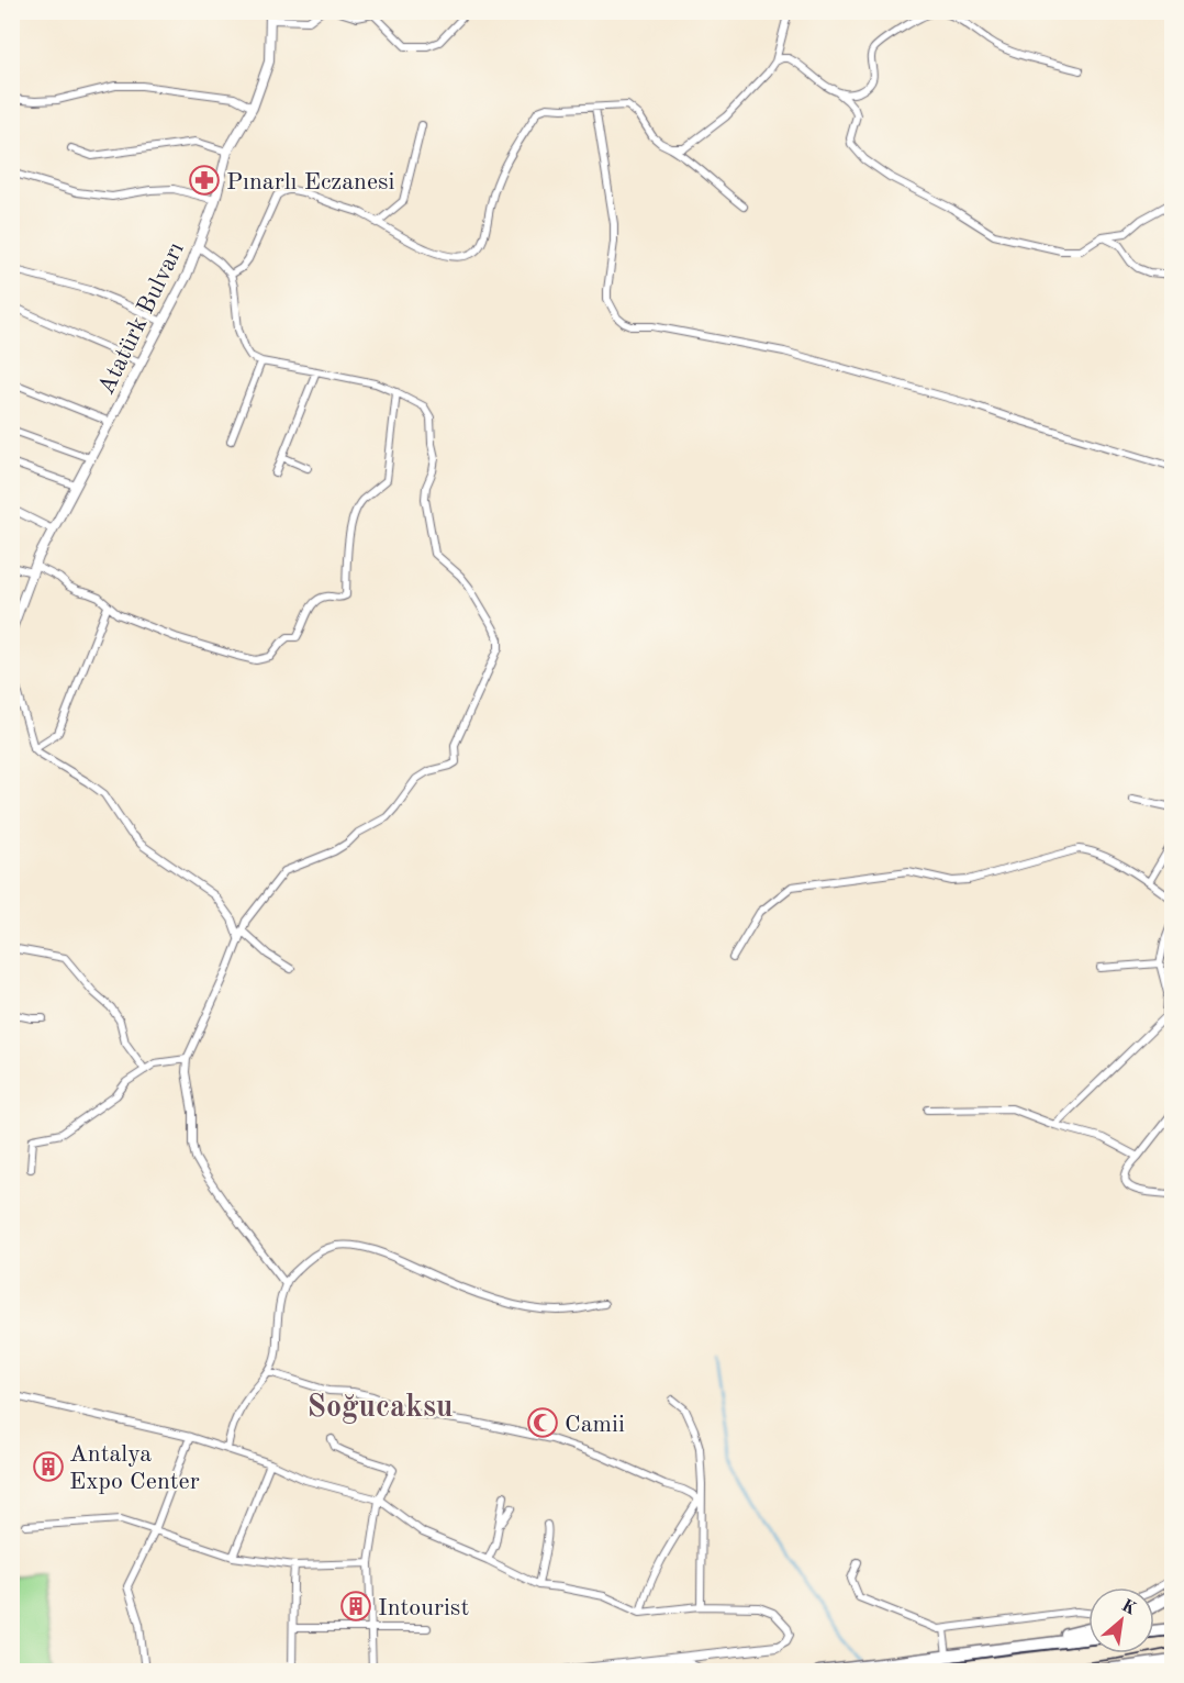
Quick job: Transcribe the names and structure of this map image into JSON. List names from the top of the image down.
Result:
{
  "streets": {
    "street": ["Atatürk Bulvarı"]
  },
  "districts": ["Soğucaksu"],
  "places": {
    "pharmacy": ["Pınarlı Eczanesi"],
    "mosque": ["Camii"],
    "building": ["Antalya Expo Center", "Intourist"]
  },
  "north": "top right"
}
